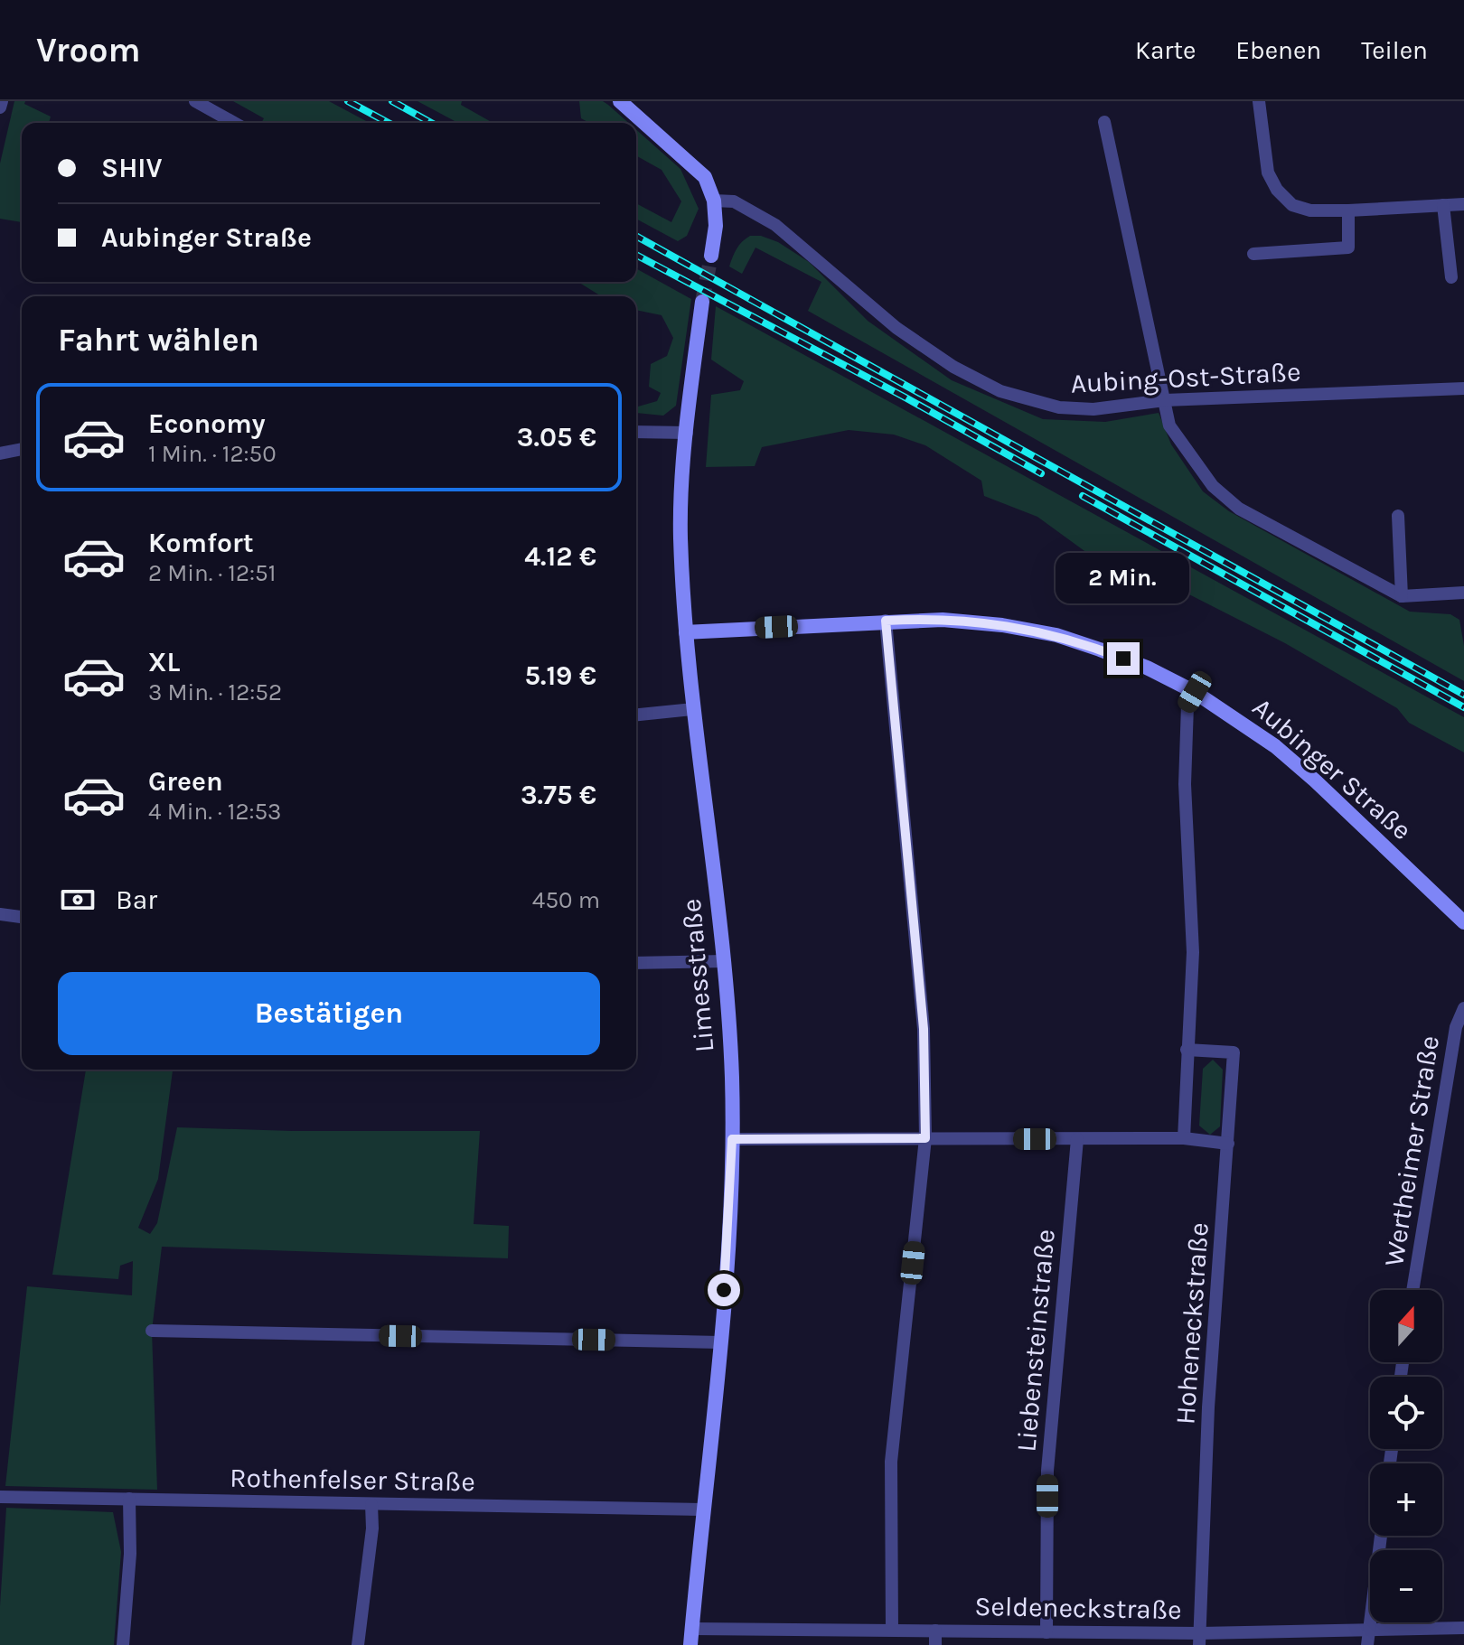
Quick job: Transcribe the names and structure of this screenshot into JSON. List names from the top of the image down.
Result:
{
  "streets": {
    "main road": ["Aubinger Straße", "Limesstraße"],
    "street": [
      "Aubing-Ost-Straße",
      "Wertheimer Straße",
      "Hoheneckstraße",
      "Liebensteinstraße",
      "Rothenfelser Straße",
      "Seldeneckstraße"
    ]
  },
  "crossings": [
    ["Aubinger Straße", "Limesstraße"],
    ["Limesstraße", "Rothenfelser Straße"],
    ["Limesstraße", "Seldeneckstraße"],
    ["Hoheneckstraße", "Seldeneckstraße"],
    ["Liebensteinstraße", "Seldeneckstraße"]
  ],
  "north": "top",
  "page": {
    "header": "Vroom",
    "nav": ["Karte", "Ebenen", "Teilen"],
    "banner": ["SHIV", "Aubinger Straße"],
    "heading": "Fahrt wählen",
    "list": [
      {
        "name": "Economy",
        "note": "1 Min. · 12:50",
        "value": "3.05 €"
      },
      {
        "name": "Komfort",
        "note": "2 Min. · 12:51",
        "value": "4.12 €"
      },
      {
        "name": "XL",
        "note": "3 Min. · 12:52",
        "value": "5.19 €"
      },
      {
        "name": "Green",
        "note": "4 Min. · 12:53",
        "value": "3.75 €"
      }
    ],
    "bubble": "2 Min.",
    "pay": ["Bar", "450 m"],
    "buttons": "Bestätigen",
    "map_buttons": ["+", "−"]
  }
}
